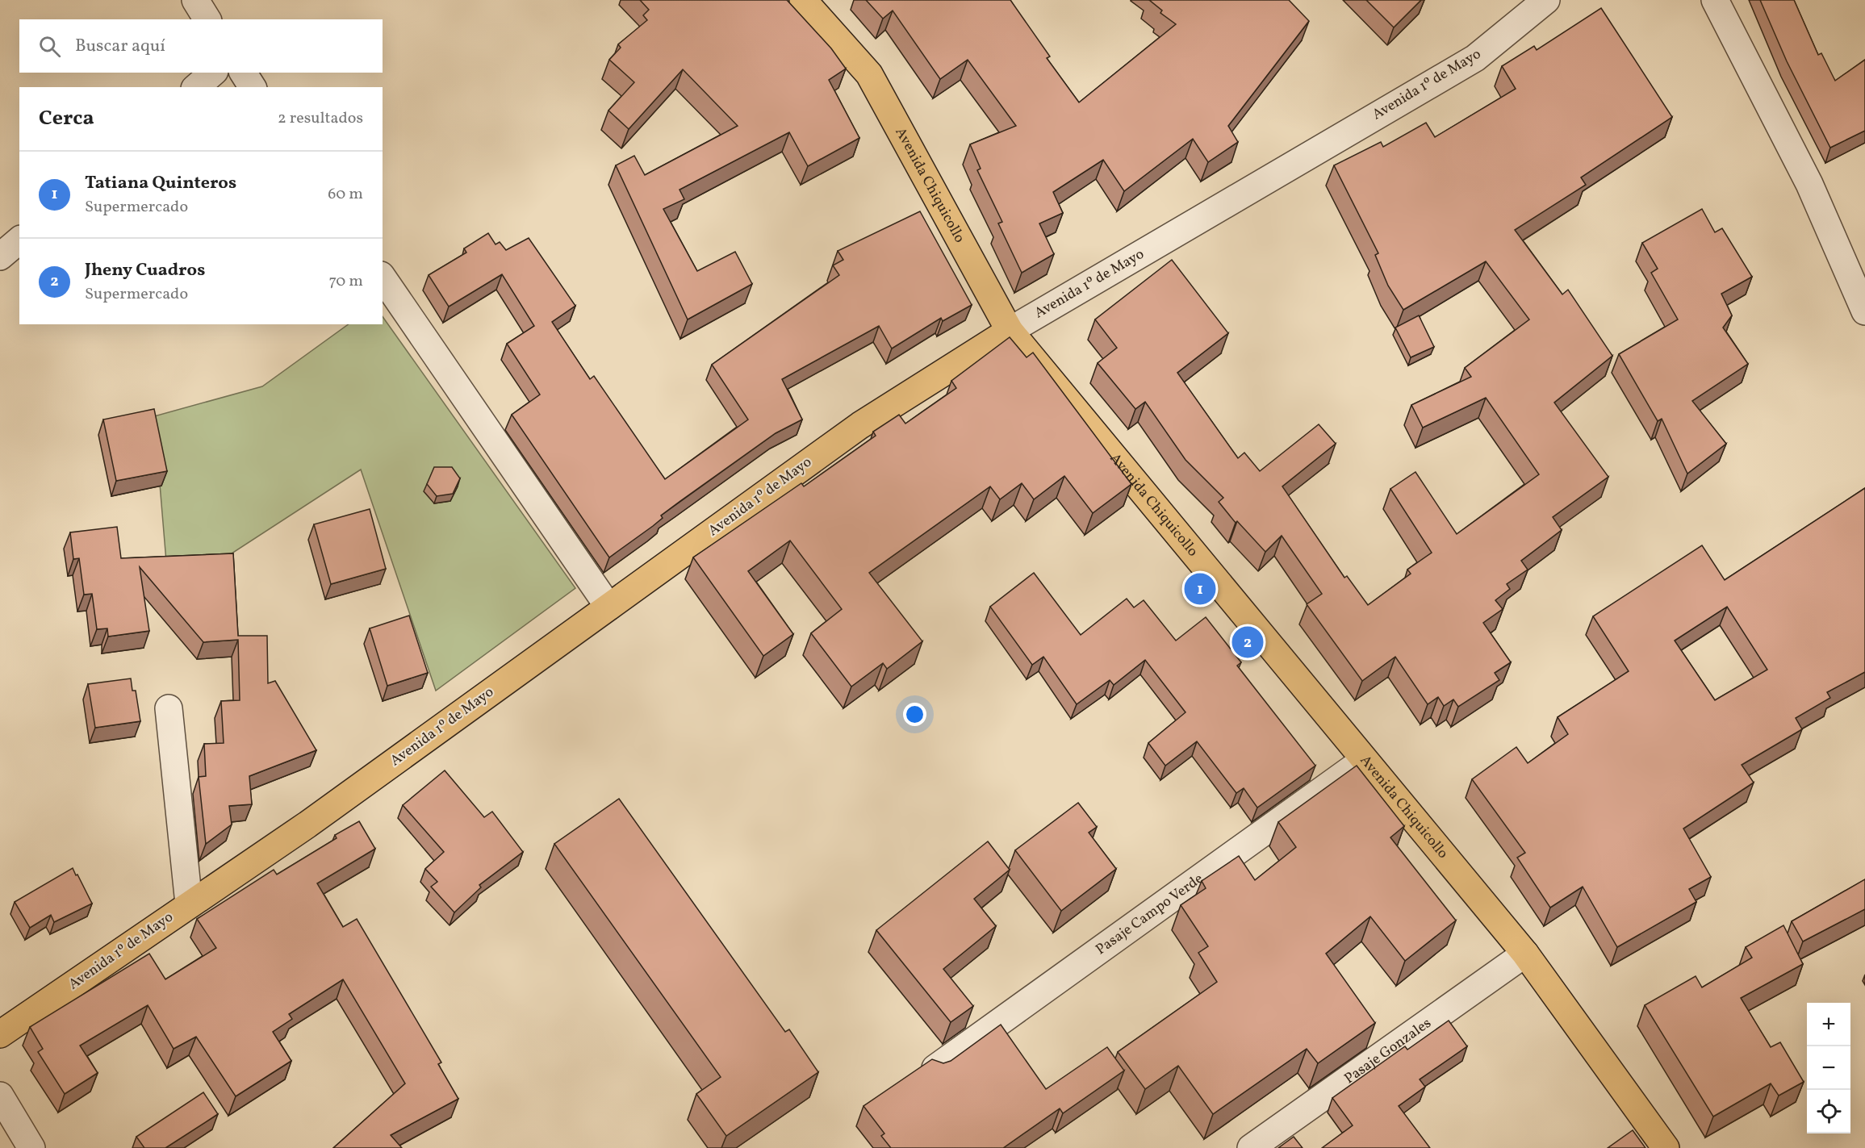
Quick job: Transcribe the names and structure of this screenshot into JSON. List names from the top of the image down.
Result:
{
  "streets": {
    "main road": ["Avenida 1º de Mayo", "Avenida Chiquicollo"],
    "street": ["Pasaje Campo Verde", "Pasaje Gonzales"]
  },
  "crossings": [
    ["Avenida 1º de Mayo", "Avenida Chiquicollo"],
    ["Avenida Chiquicollo", "Pasaje Campo Verde"],
    ["Avenida Chiquicollo", "Pasaje Gonzales"]
  ],
  "page": {
    "search": "Buscar aquí",
    "heading": ["Cerca", "2 resultados"],
    "list": [
      {
        "mark": "1",
        "name": "Tatiana Quinteros",
        "note": "Supermercado",
        "value": "60 m"
      },
      {
        "mark": "2",
        "name": "Jheny Cuadros",
        "note": "Supermercado",
        "value": "70 m"
      }
    ],
    "pins": ["1", "2"],
    "map_buttons": ["+", "−"]
  }
}
